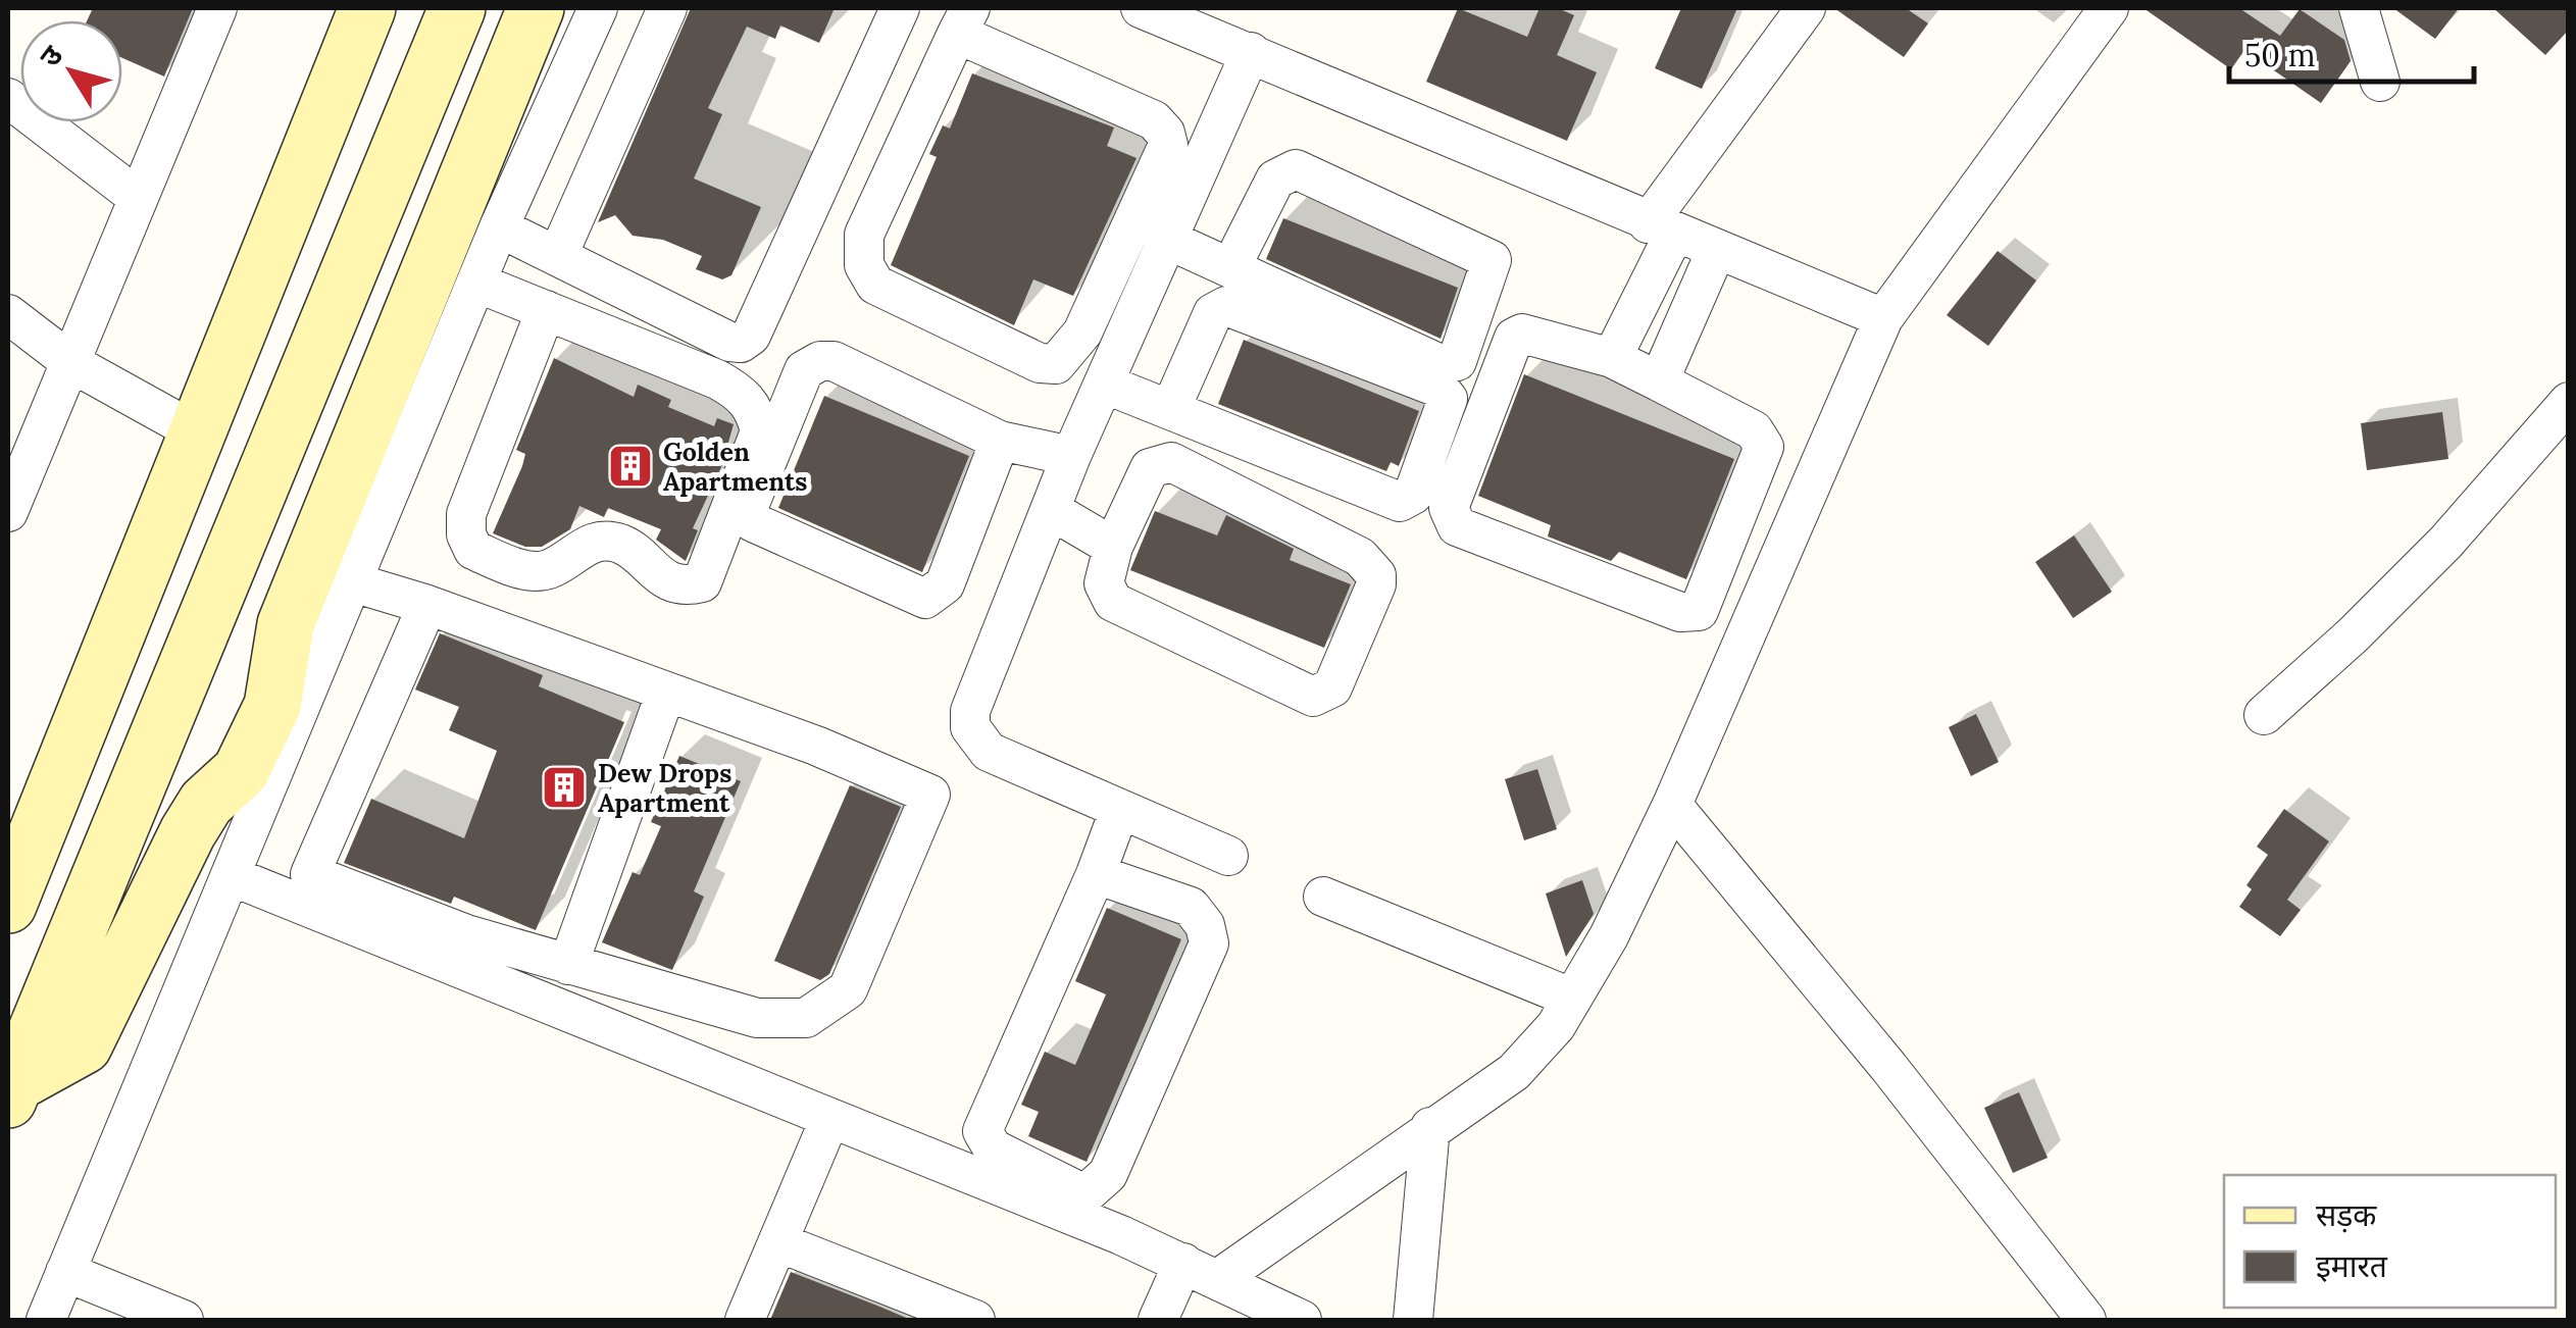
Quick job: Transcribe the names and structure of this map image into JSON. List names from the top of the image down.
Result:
{
  "places": {
    "building": ["Golden Apartments", "Dew Drops Apartment"]
  },
  "legend": ["सड़क", "इमारत"],
  "scale_bar": "50 m",
  "north": "top left"
}
